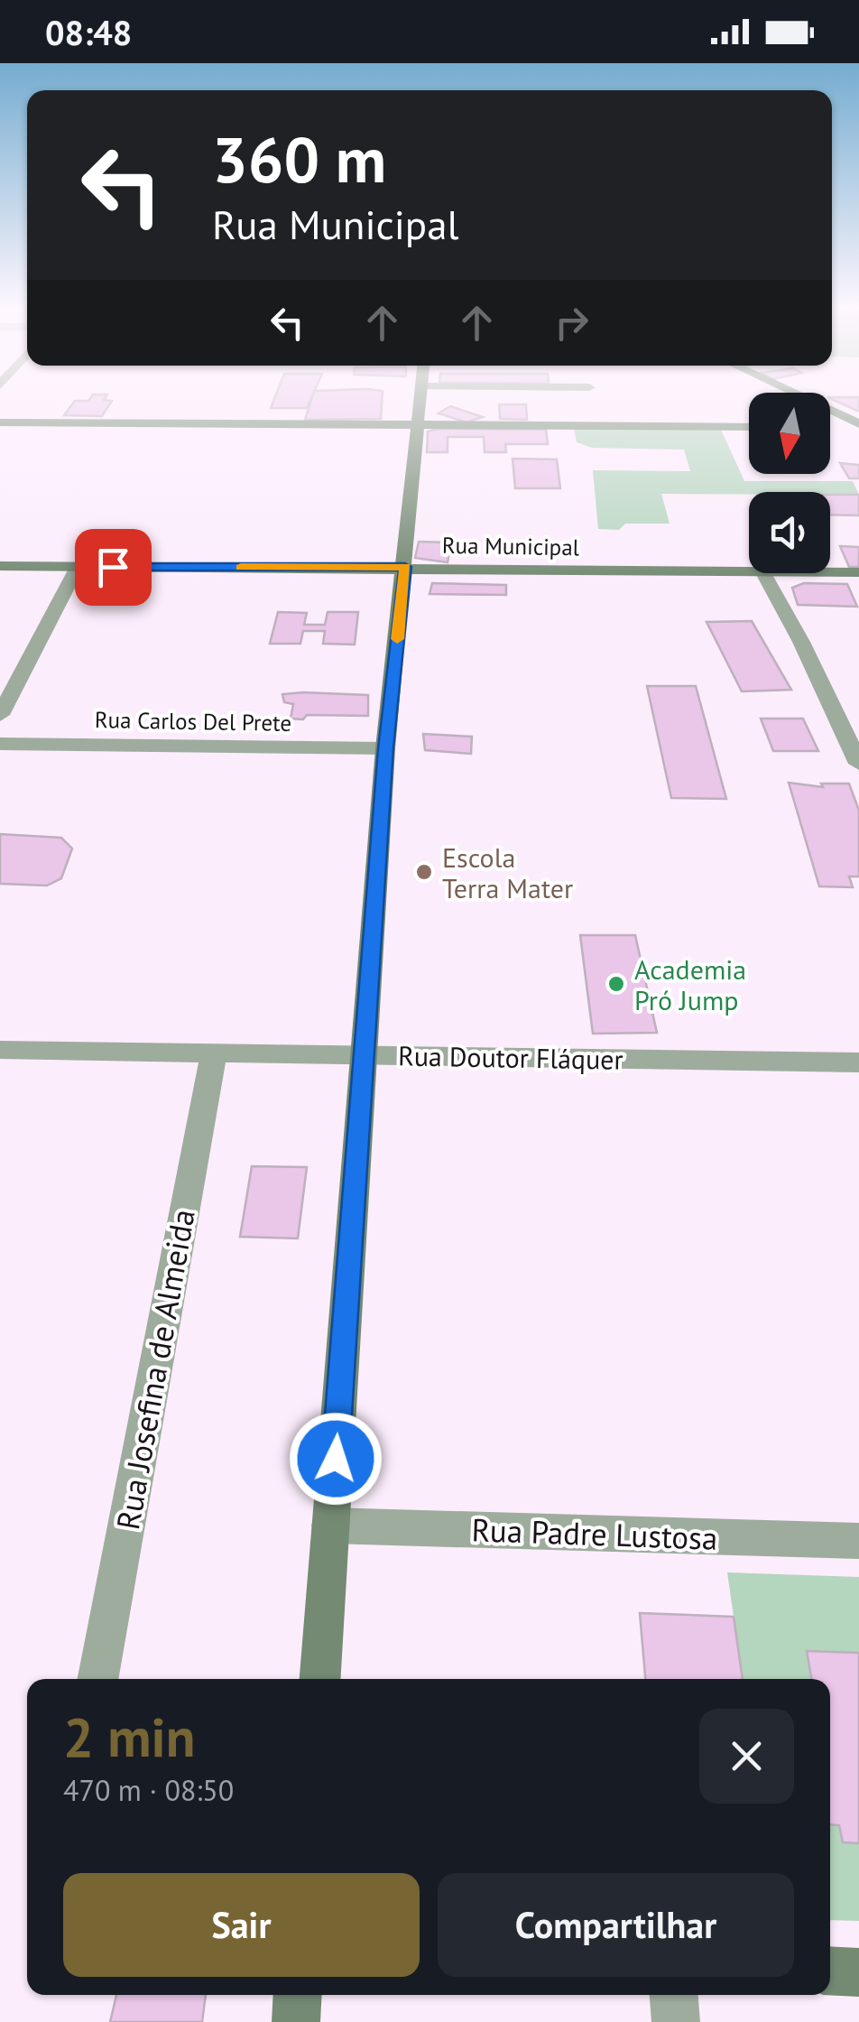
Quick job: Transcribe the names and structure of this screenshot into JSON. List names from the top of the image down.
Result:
{
  "streets": {
    "street": [
      "Rua Municipal",
      "Rua Carlos Del Prete",
      "Rua Doutor Fláquer",
      "Rua Josefina de Almeida",
      "Rua Padre Lustosa"
    ]
  },
  "crossings": [
    ["Rua Doutor Fláquer", "Rua Josefina de Almeida"]
  ],
  "places": ["Escola Terra Mater", "Academia Pró Jump"],
  "north": "bottom",
  "page": {
    "status": "08:48",
    "turn": ["360 m", "Rua Municipal"],
    "heading": ["2 min", "470 m · 08:50"],
    "buttons": ["Sair", "Compartilhar"]
  }
}
